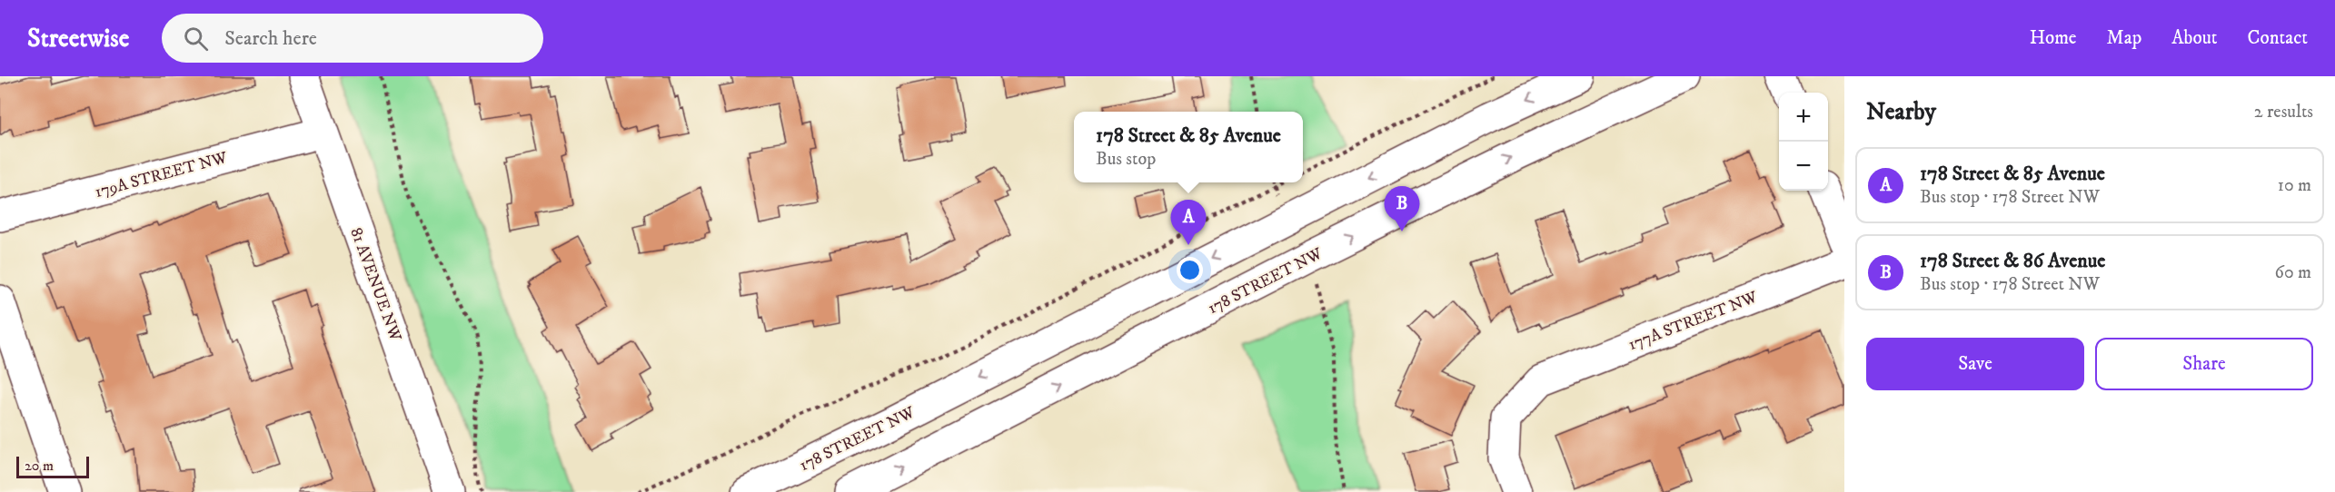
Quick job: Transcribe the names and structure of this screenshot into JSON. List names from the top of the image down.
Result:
{
  "streets": {
    "main road": [
      "179A STREET NW",
      "178 STREET NW",
      "81 AVENUE NW",
      "177A STREET NW"
    ]
  },
  "crossings": [
    ["179A STREET NW", "81 AVENUE NW"]
  ],
  "scale_bar": "20 m",
  "page": {
    "header": "Streetwise",
    "search": "Search here",
    "nav": [
      "Home",
      "Map",
      "About",
      "Contact"
    ],
    "heading": ["Nearby", "2 results"],
    "map_buttons": ["+", "−"],
    "popup": ["178 Street & 85 Avenue", "Bus stop"],
    "list": [
      {
        "mark": "A",
        "name": "178 Street & 85 Avenue",
        "note": "Bus stop · 178 Street NW",
        "value": "10 m"
      },
      {
        "mark": "B",
        "name": "178 Street & 86 Avenue",
        "note": "Bus stop · 178 Street NW",
        "value": "60 m"
      }
    ],
    "pins": ["B", "A"],
    "buttons": ["Save", "Share"],
    "scale": "20 m"
  }
}
